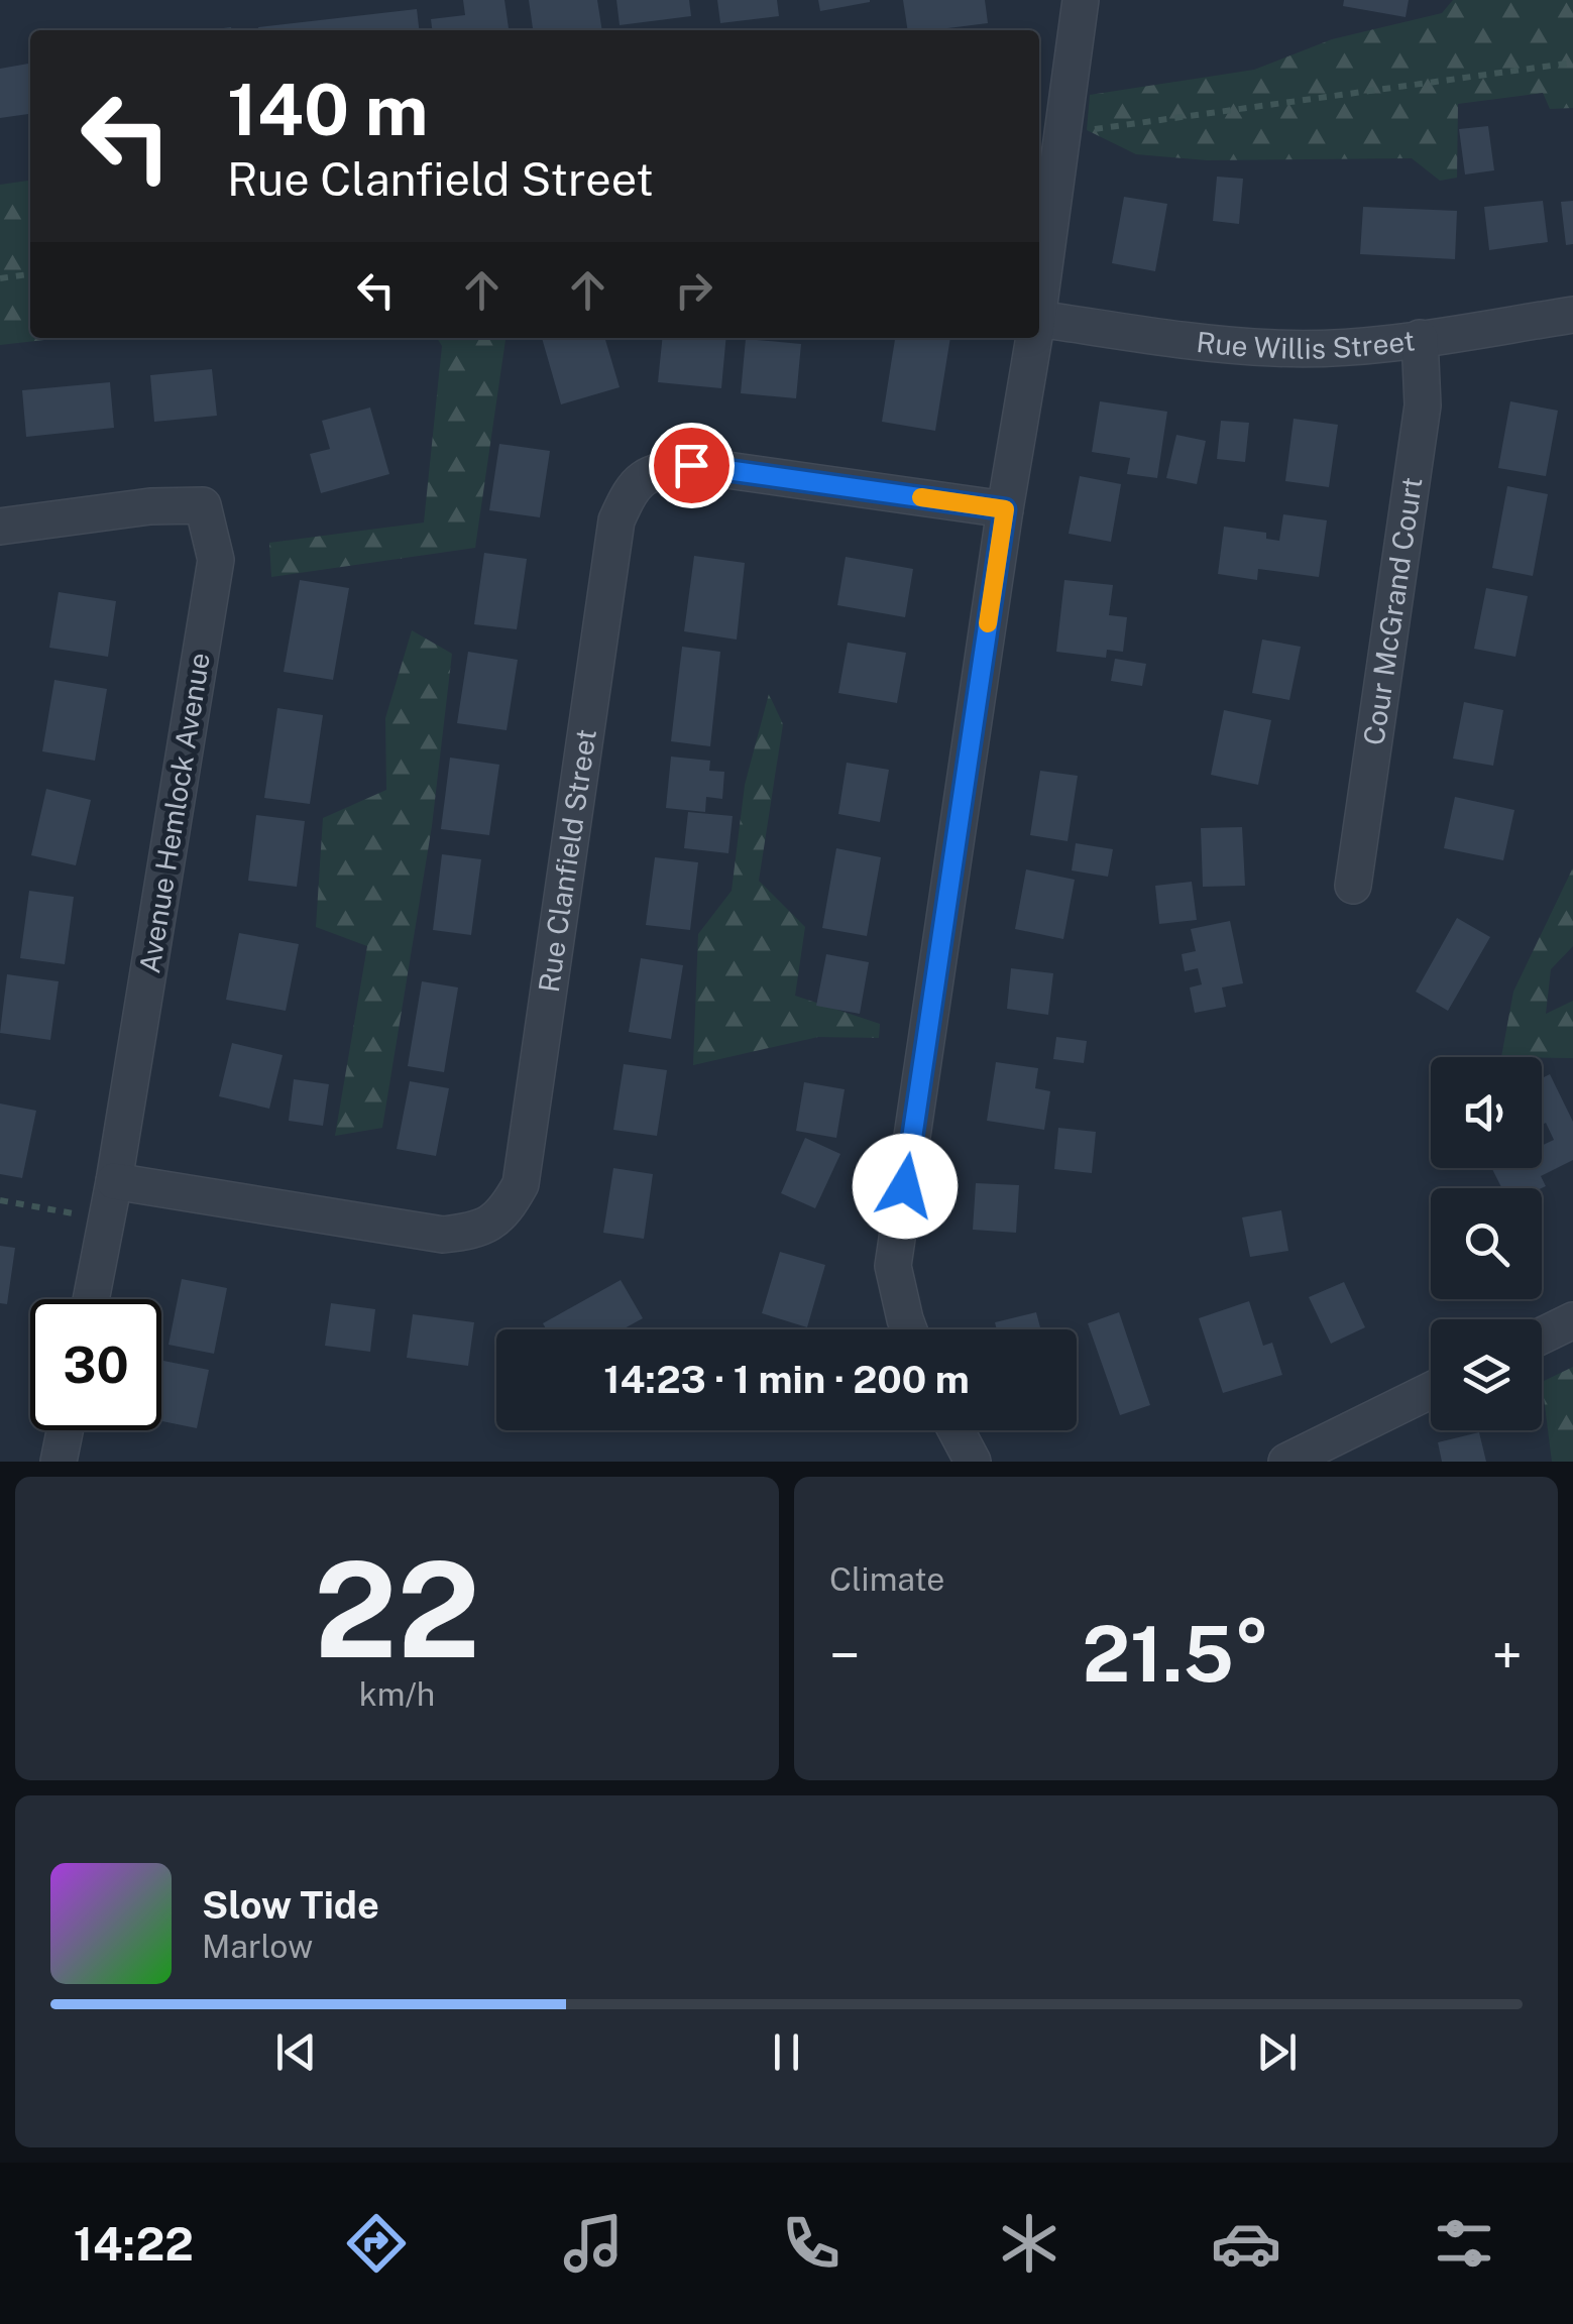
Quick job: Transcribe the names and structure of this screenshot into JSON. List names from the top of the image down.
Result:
{
  "streets": {
    "street": [
      "Rue Willis Street",
      "Cour McGrand Court",
      "Avenue Hemlock Avenue",
      "Rue Clanfield Street"
    ]
  },
  "crossings": [
    ["Rue Willis Street", "Cour McGrand Court"],
    ["Avenue Hemlock Avenue", "Rue Clanfield Street"]
  ],
  "page": {
    "turn": ["140 m", "Rue Clanfield Street"],
    "limit": "30",
    "trip": "14:23 · 1 min · 200 m",
    "tile": [
      ["22", "km/h"],
      "Climate"
    ],
    "heat": ["−", "21.5°", "+"],
    "song": ["Slow Tide", "Marlow"],
    "tabs": "14:22"
  }
}
